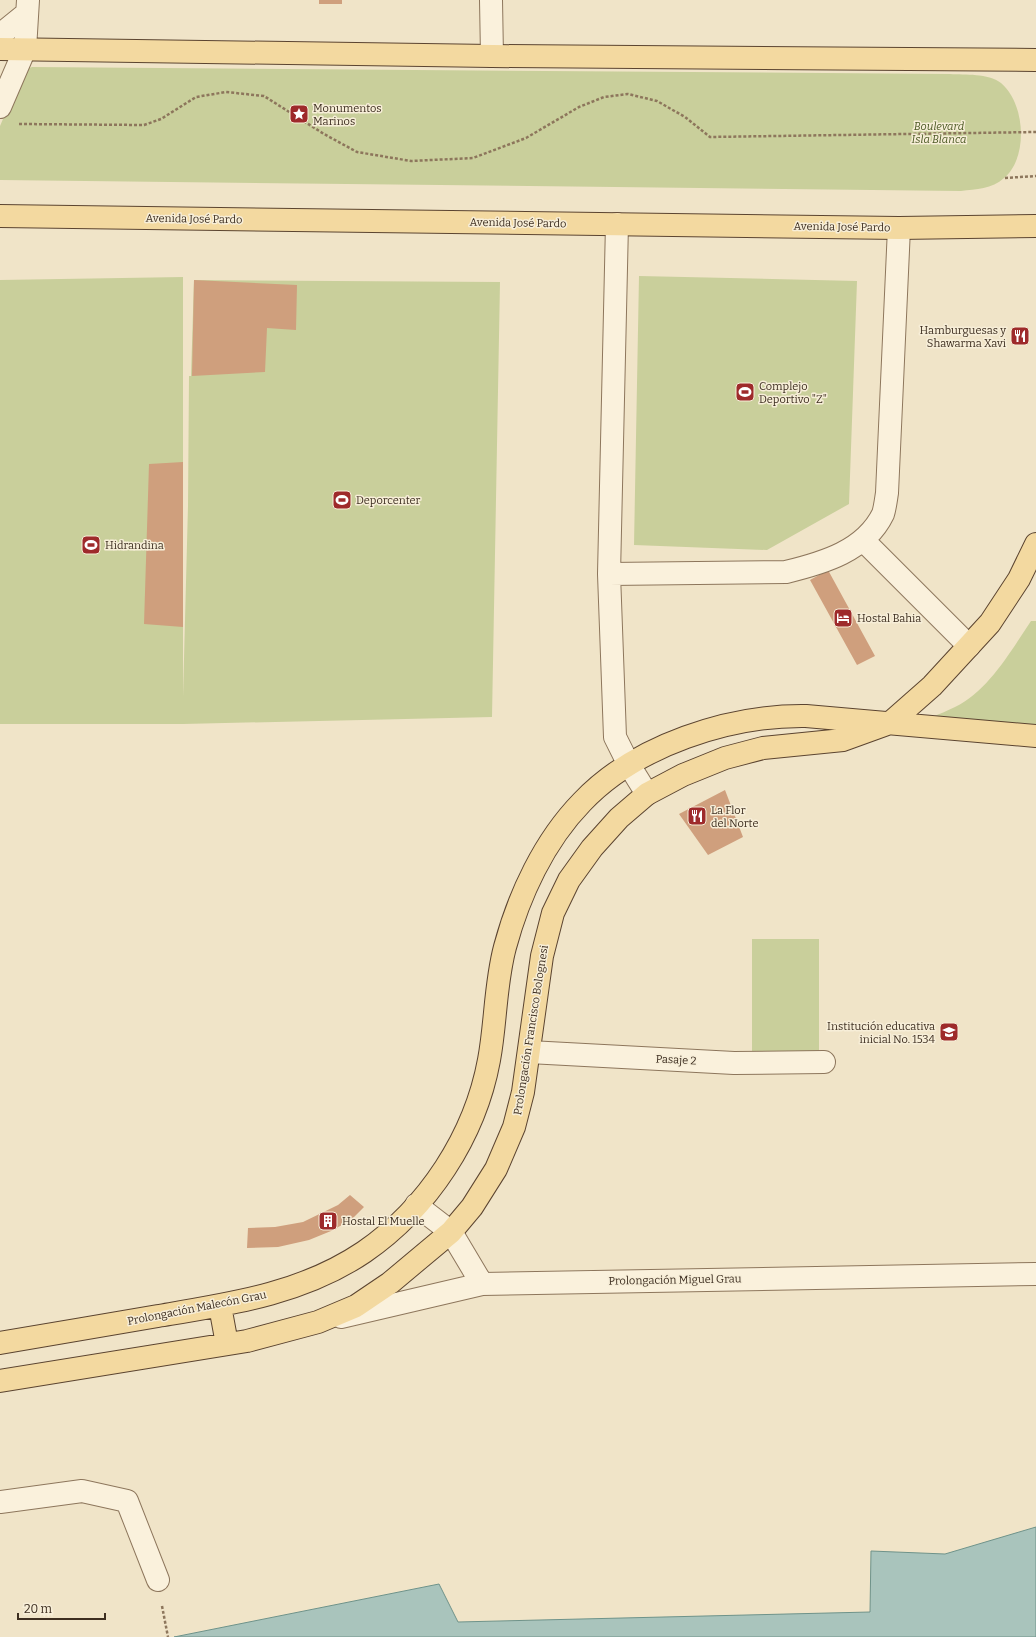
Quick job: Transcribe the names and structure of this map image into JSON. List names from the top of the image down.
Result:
{
  "streets": {
    "main road": ["Avenida José Pardo", "Prolongación Francisco Bolognesi", "Prolongación Malecón Grau"],
    "street": ["Pasaje 2", "Prolongación Miguel Grau"]
  },
  "crossings": [
    ["Prolongación Francisco Bolognesi", "Pasaje 2"],
    ["Prolongación Francisco Bolognesi", "Prolongación Miguel Grau"],
    ["Prolongación Francisco Bolognesi", "Prolongación Malecón Grau"]
  ],
  "parks": ["Boulevard Isla Blanca"],
  "places": {
    "place": ["Monumentos Marinos"],
    "restaurant": ["Hamburguesas y Shawarma Xavi", "La Flor del Norte"],
    "sports": ["Complejo Deportivo \"Z\"", "Deporcenter", "Hidrandina"],
    "hotel": ["Hostal Bahia"],
    "school or university": ["Institución educativa inicial No. 1534"],
    "building": ["Hostal El Muelle"]
  },
  "scale_bar": "20 m"
}
